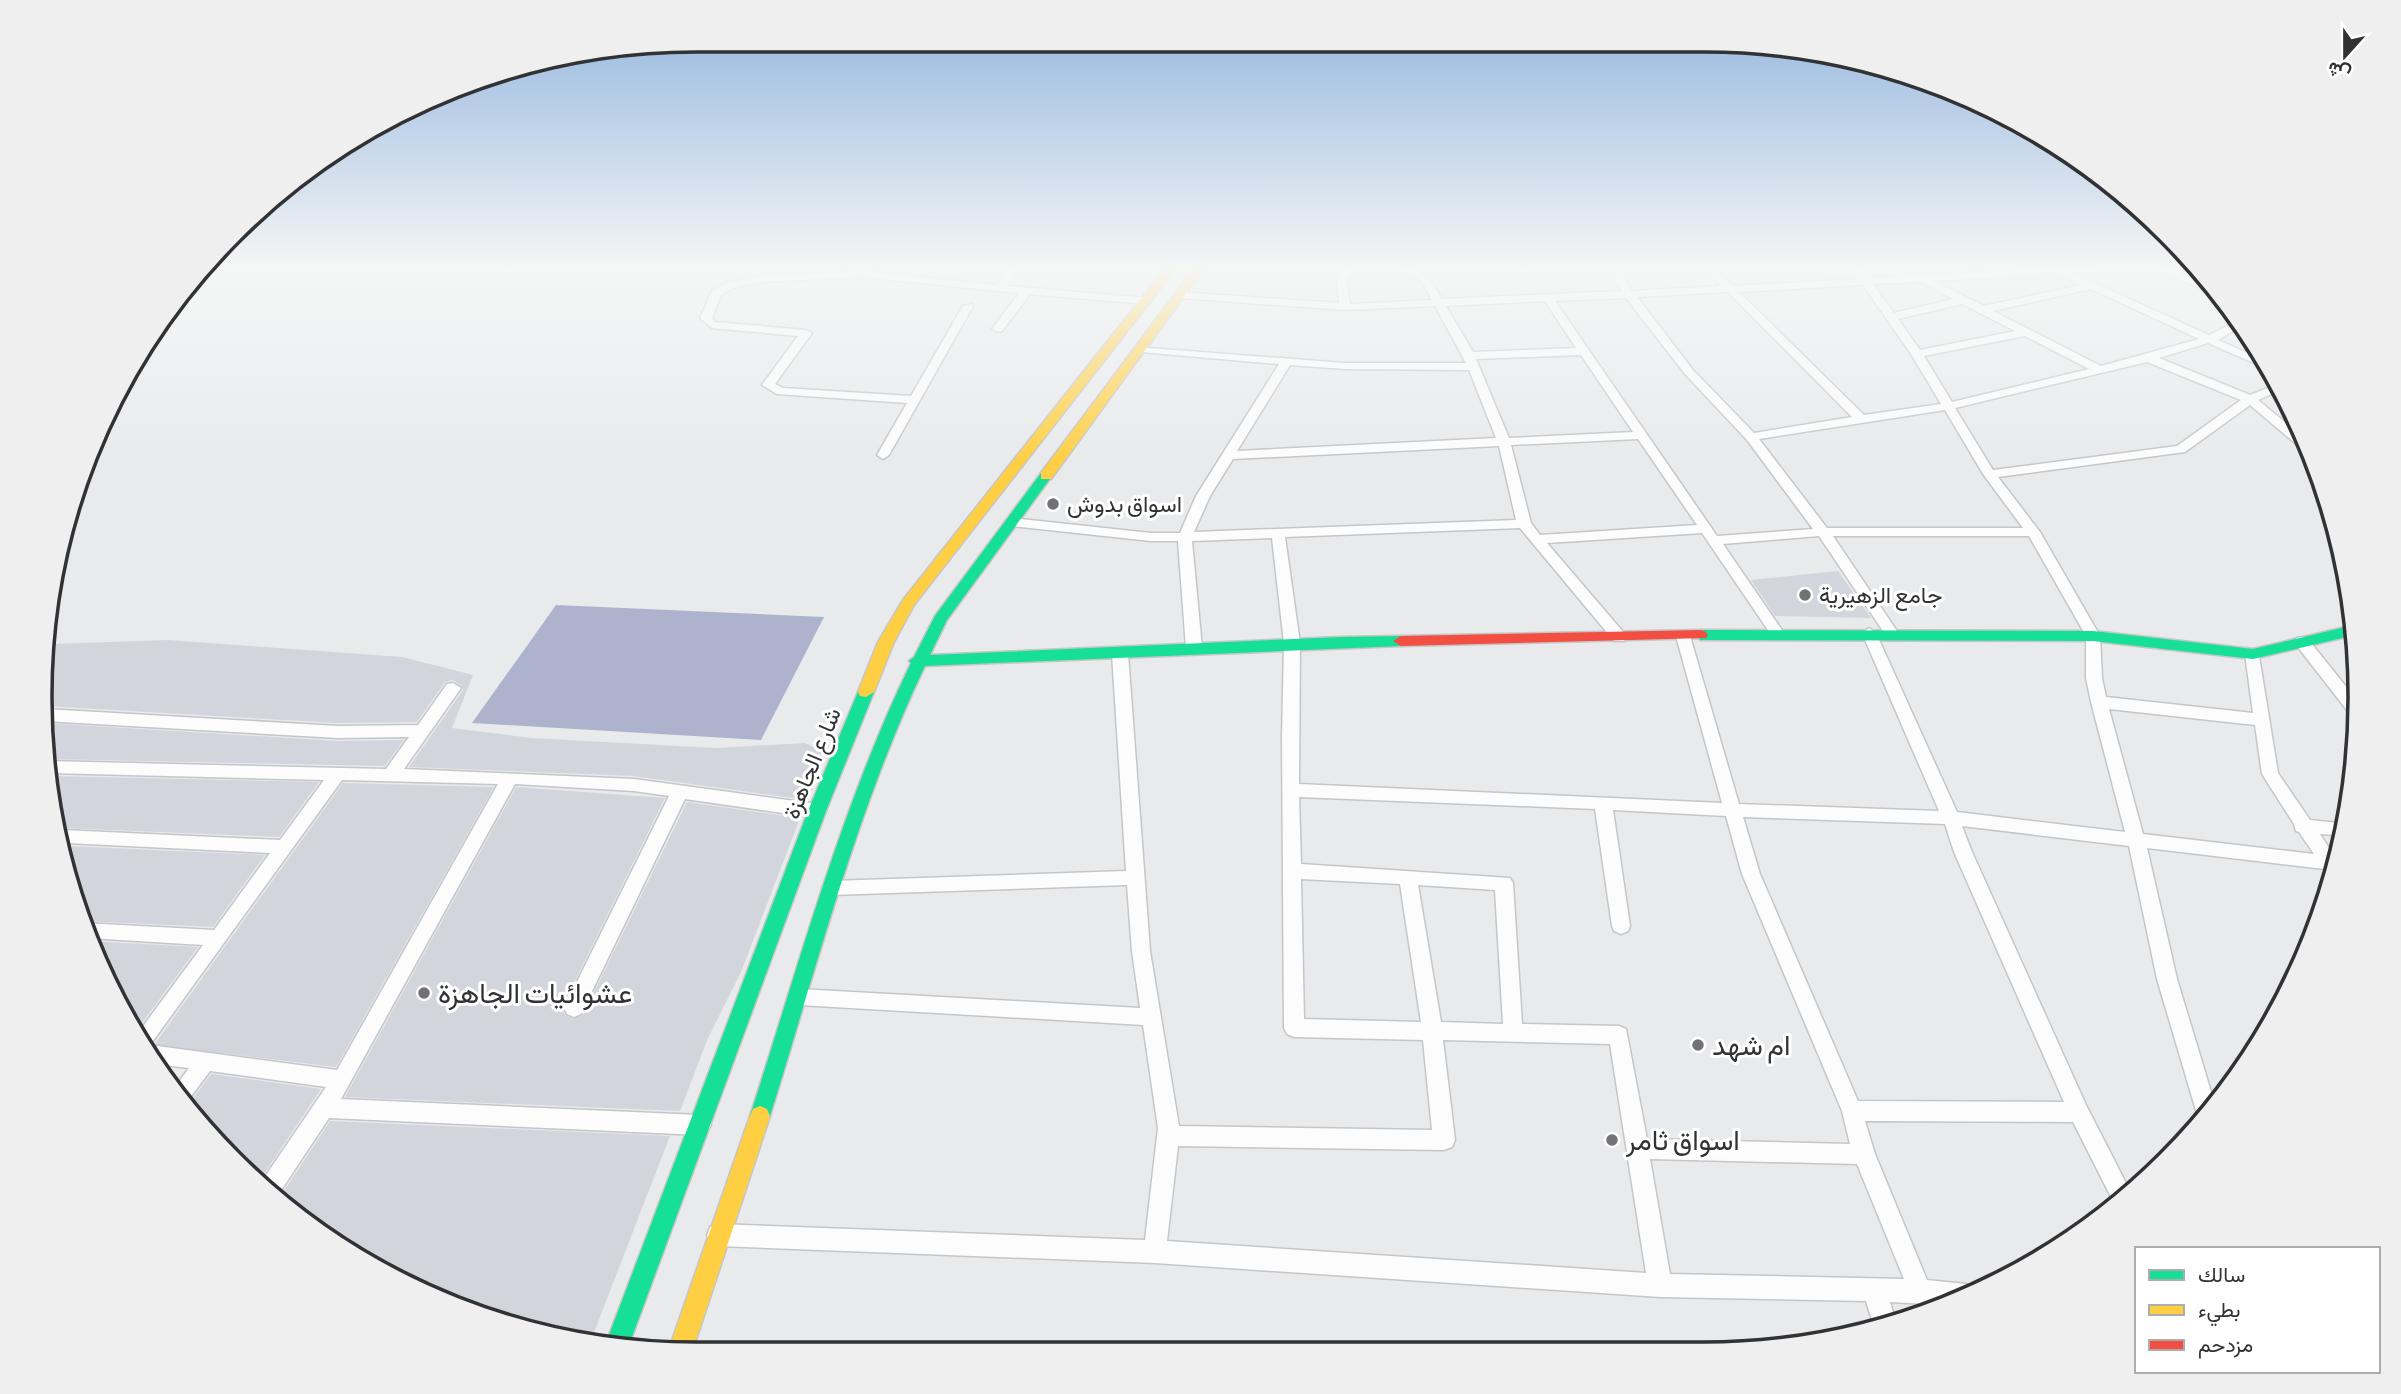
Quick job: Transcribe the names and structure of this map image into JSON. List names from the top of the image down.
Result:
{
  "streets": {
    "street": ["شارع الجاهزة"]
  },
  "places": [
    "اسواق بدوش",
    "جامع الزهيرية",
    "عشوائيات الجاهزة",
    "ام شهد",
    "اسواق ثامر"
  ],
  "legend": ["سالك", "بطيء", "مزدحم"],
  "north": "bottom"
}
